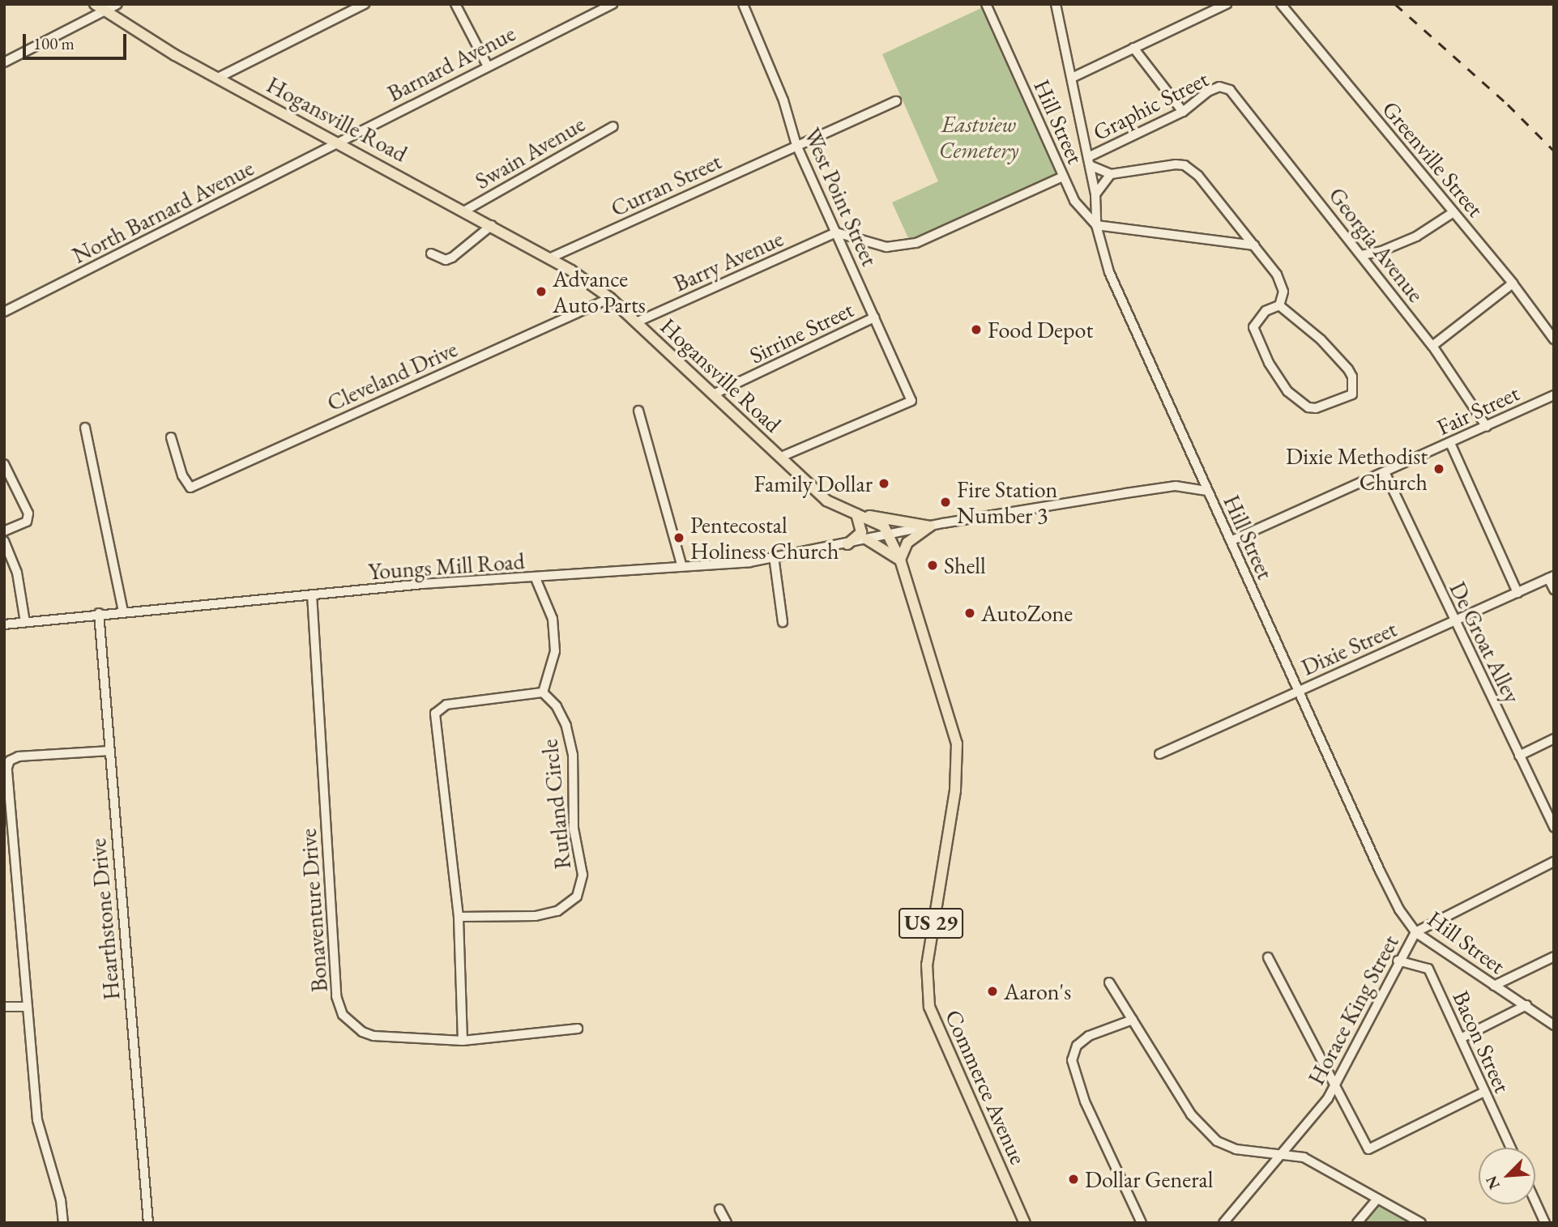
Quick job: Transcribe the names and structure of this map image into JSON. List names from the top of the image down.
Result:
{
  "streets": {
    "main road": ["Hogansville Road", "US 29", "Commerce Avenue"],
    "street": [
      "Barnard Avenue",
      "Graphic Street",
      "Hill Street",
      "Swain Avenue",
      "Greenville Street",
      "Curran Street",
      "West Point Street",
      "North Barnard Avenue",
      "Georgia Avenue",
      "Barry Avenue",
      "Sirrine Street",
      "Cleveland Drive",
      "Fair Street",
      "Youngs Mill Road",
      "De Groat Alley",
      "Dixie Street",
      "Rutland Circle",
      "Bonaventure Drive",
      "Hearthstone Drive",
      "Horace King Street",
      "Bacon Street"
    ]
  },
  "crossings": [
    ["Barnard Avenue", "Hogansville Road"],
    ["Barnard Avenue", "North Barnard Avenue"],
    ["Graphic Street", "Georgia Avenue"],
    ["Hogansville Road", "Swain Avenue"],
    ["Hogansville Road", "Curran Street"],
    ["Hogansville Road", "West Point Street"],
    ["Hogansville Road", "North Barnard Avenue"],
    ["Hogansville Road", "Barry Avenue"],
    ["Hogansville Road", "Sirrine Street"],
    ["Hogansville Road", "Cleveland Drive"],
    ["Hogansville Road", "Youngs Mill Road"],
    ["Hogansville Road", "Commerce Avenue"],
    ["Hill Street", "Fair Street"],
    ["Hill Street", "Dixie Street"],
    ["Hill Street", "Horace King Street"],
    ["Curran Street", "West Point Street"],
    ["West Point Street", "Barry Avenue"],
    ["West Point Street", "Sirrine Street"],
    ["Georgia Avenue", "Fair Street"],
    ["Fair Street", "De Groat Alley"],
    ["Youngs Mill Road", "Bonaventure Drive"],
    ["Youngs Mill Road", "Hearthstone Drive"],
    ["Youngs Mill Road", "Commerce Avenue"],
    ["De Groat Alley", "Dixie Street"],
    ["Horace King Street", "Bacon Street"]
  ],
  "parks": ["Eastview Cemetery"],
  "places": [
    "Advance Auto Parts",
    "Food Depot",
    "Dixie Methodist Church",
    "Family Dollar",
    "Fire Station Number 3",
    "Pentecostal Holiness Church",
    "Shell",
    "AutoZone",
    "Aaron's",
    "Dollar General"
  ],
  "scale_bar": "100 m",
  "north": "bottom left"
}
